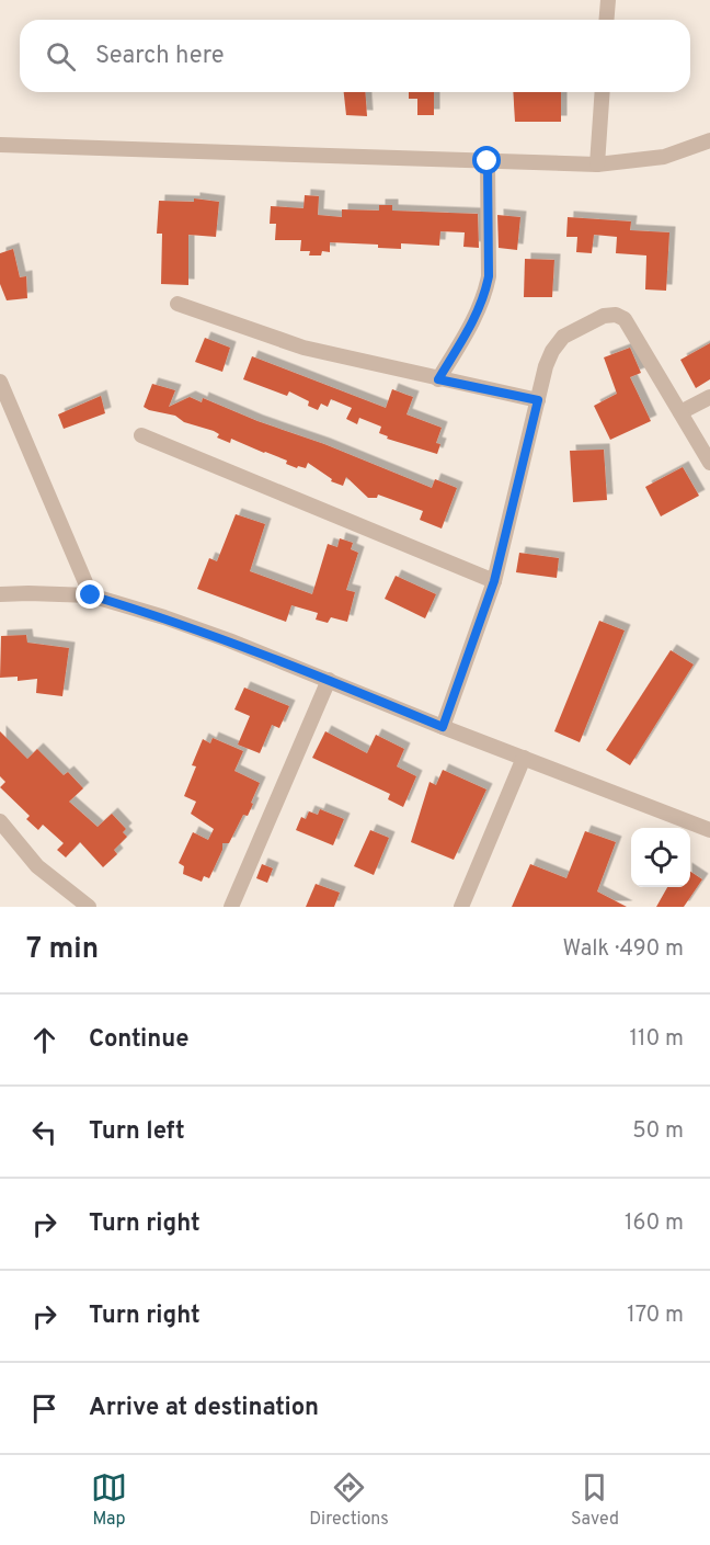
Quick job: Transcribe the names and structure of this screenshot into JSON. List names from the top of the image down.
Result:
{
  "page": {
    "search": "Search here",
    "heading": ["7 min", "Walk · 490 m"],
    "list": [
      ["Continue", "110 m"],
      ["Turn left", "50 m"],
      ["Turn right", "160 m"],
      ["Turn right", "170 m"],
      "Arrive at destination"
    ],
    "nav": ["Map", "Directions", "Saved"]
  }
}
